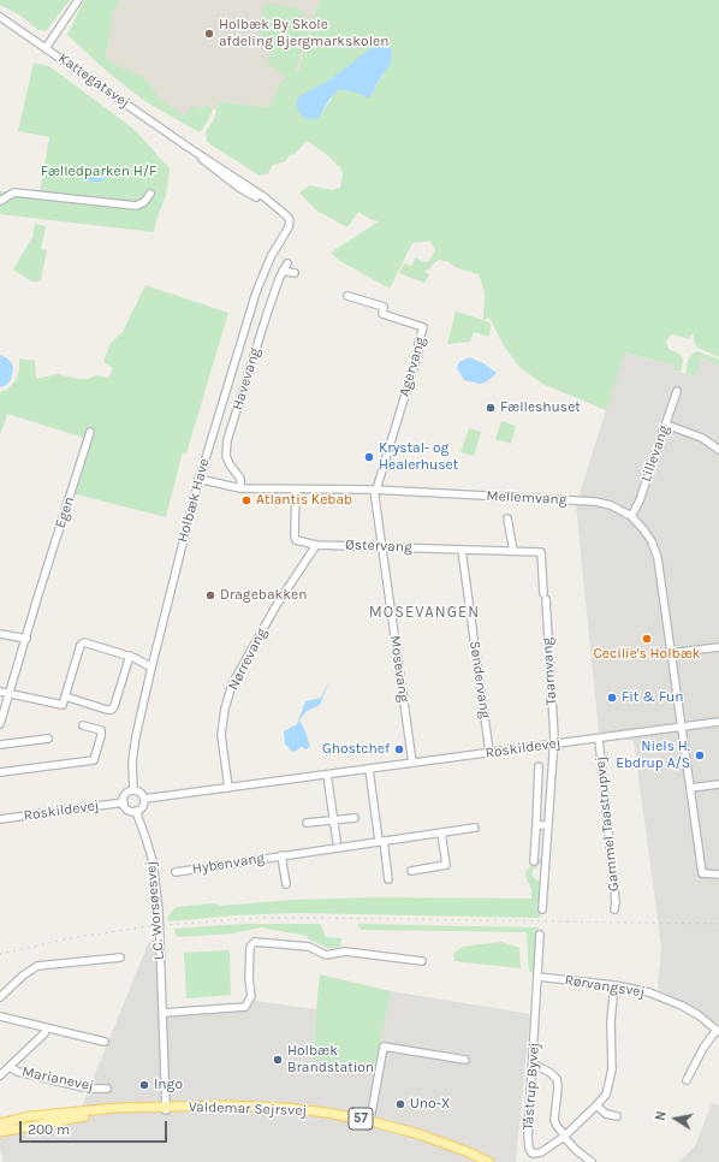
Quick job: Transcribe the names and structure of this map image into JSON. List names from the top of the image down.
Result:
{
  "streets": {
    "main road": ["Valdemar Sejrsvej", "57"],
    "street": [
      "Kattegatsvej",
      "Agervang",
      "Havevang",
      "Lillevang",
      "Mellemvang",
      "Holbæk Have",
      "Egen",
      "Østervang",
      "Nørrevang",
      "Mosevang",
      "Taarnvang",
      "Søndervang",
      "Roskildevej",
      "Gammel Taastrupvej",
      "Hybenvang",
      "L.C. Worsøesvej",
      "Rørvangsvej",
      "Marianevej",
      "Tåstrup Byvej"
    ]
  },
  "crossings": [
    ["Kattegatsvej", "Holbæk Have"],
    ["Agervang", "Mellemvang"],
    ["Agervang", "Mosevang"],
    ["Havevang", "Mellemvang"],
    ["Lillevang", "Mellemvang"],
    ["Mellemvang", "Holbæk Have"],
    ["Mellemvang", "Østervang"],
    ["Mellemvang", "Mosevang"],
    ["Mellemvang", "Roskildevej"],
    ["Holbæk Have", "Roskildevej"],
    ["Holbæk Have", "L.C. Worsøesvej"],
    ["Østervang", "Nørrevang"],
    ["Østervang", "Mosevang"],
    ["Østervang", "Taarnvang"],
    ["Østervang", "Søndervang"],
    ["Nørrevang", "Roskildevej"],
    ["Mosevang", "Roskildevej"],
    ["Taarnvang", "Roskildevej"],
    ["Søndervang", "Roskildevej"],
    ["Roskildevej", "Gammel Taastrupvej"],
    ["Roskildevej", "L.C. Worsøesvej"],
    ["L.C. Worsøesvej", "Valdemar Sejrsvej"],
    ["Rørvangsvej", "Tåstrup Byvej"]
  ],
  "districts": ["MOSEVANGEN"],
  "parks": ["Fælledparken H/F"],
  "places": [
    "Holbæk By Skole afdeling Bjergmarkskolen",
    "Fælleshuset",
    "Krystal- og Healerhuset",
    "Atlantis Kebab",
    "Dragebakken",
    "Cecilie's Holbæk",
    "Fit & Fun",
    "Ghostchef",
    "Niels H. Ebdrup A/S",
    "Holbæk Brandstation",
    "Ingo",
    "Uno-X"
  ],
  "scale_bar": "200 m",
  "north": "left"
}
